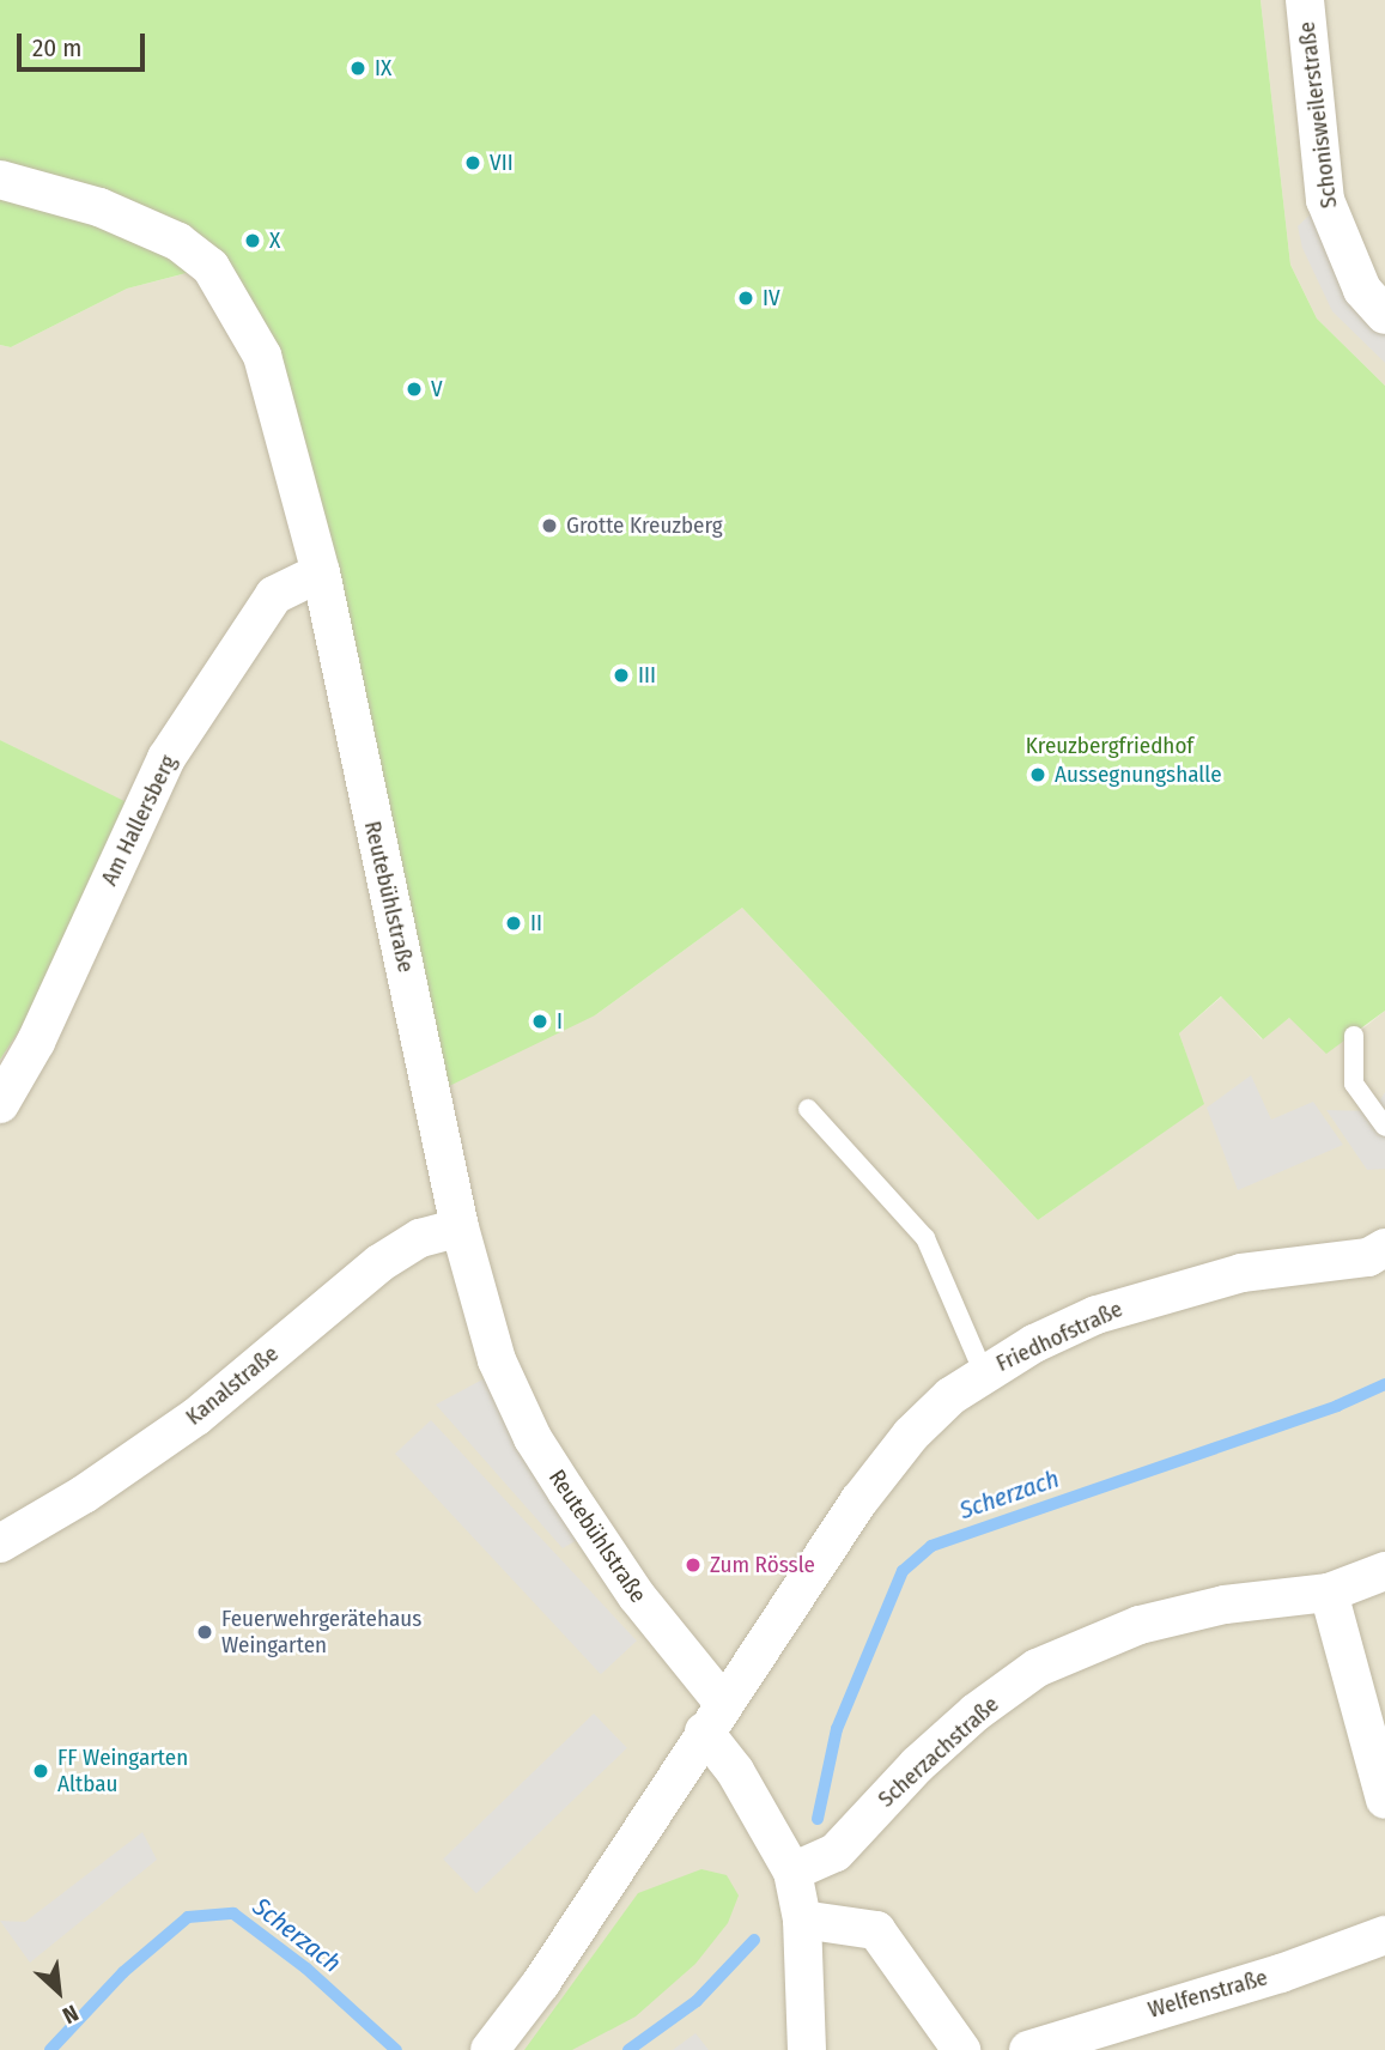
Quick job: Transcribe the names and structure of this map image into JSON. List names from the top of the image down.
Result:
{
  "streets": {
    "street": [
      "Schonisweilerstraße",
      "Am Hallersberg",
      "Reutebühlstraße",
      "Friedhofstraße",
      "Kanalstraße",
      "Scherzachstraße",
      "Welfenstraße"
    ]
  },
  "crossings": [
    ["Am Hallersberg", "Reutebühlstraße"],
    ["Reutebühlstraße", "Friedhofstraße"],
    ["Reutebühlstraße", "Kanalstraße"]
  ],
  "water": ["Scherzach"],
  "parks": ["Kreuzbergfriedhof"],
  "places": [
    "IX",
    "VII",
    "X",
    "IV",
    "V",
    "Grotte Kreuzberg",
    "III",
    "Aussegnungshalle",
    "II",
    "I",
    "Zum Rössle",
    "Feuerwehrgerätehaus Weingarten",
    "FF Weingarten Altbau"
  ],
  "scale_bar": "20 m",
  "north": "bottom right"
}
